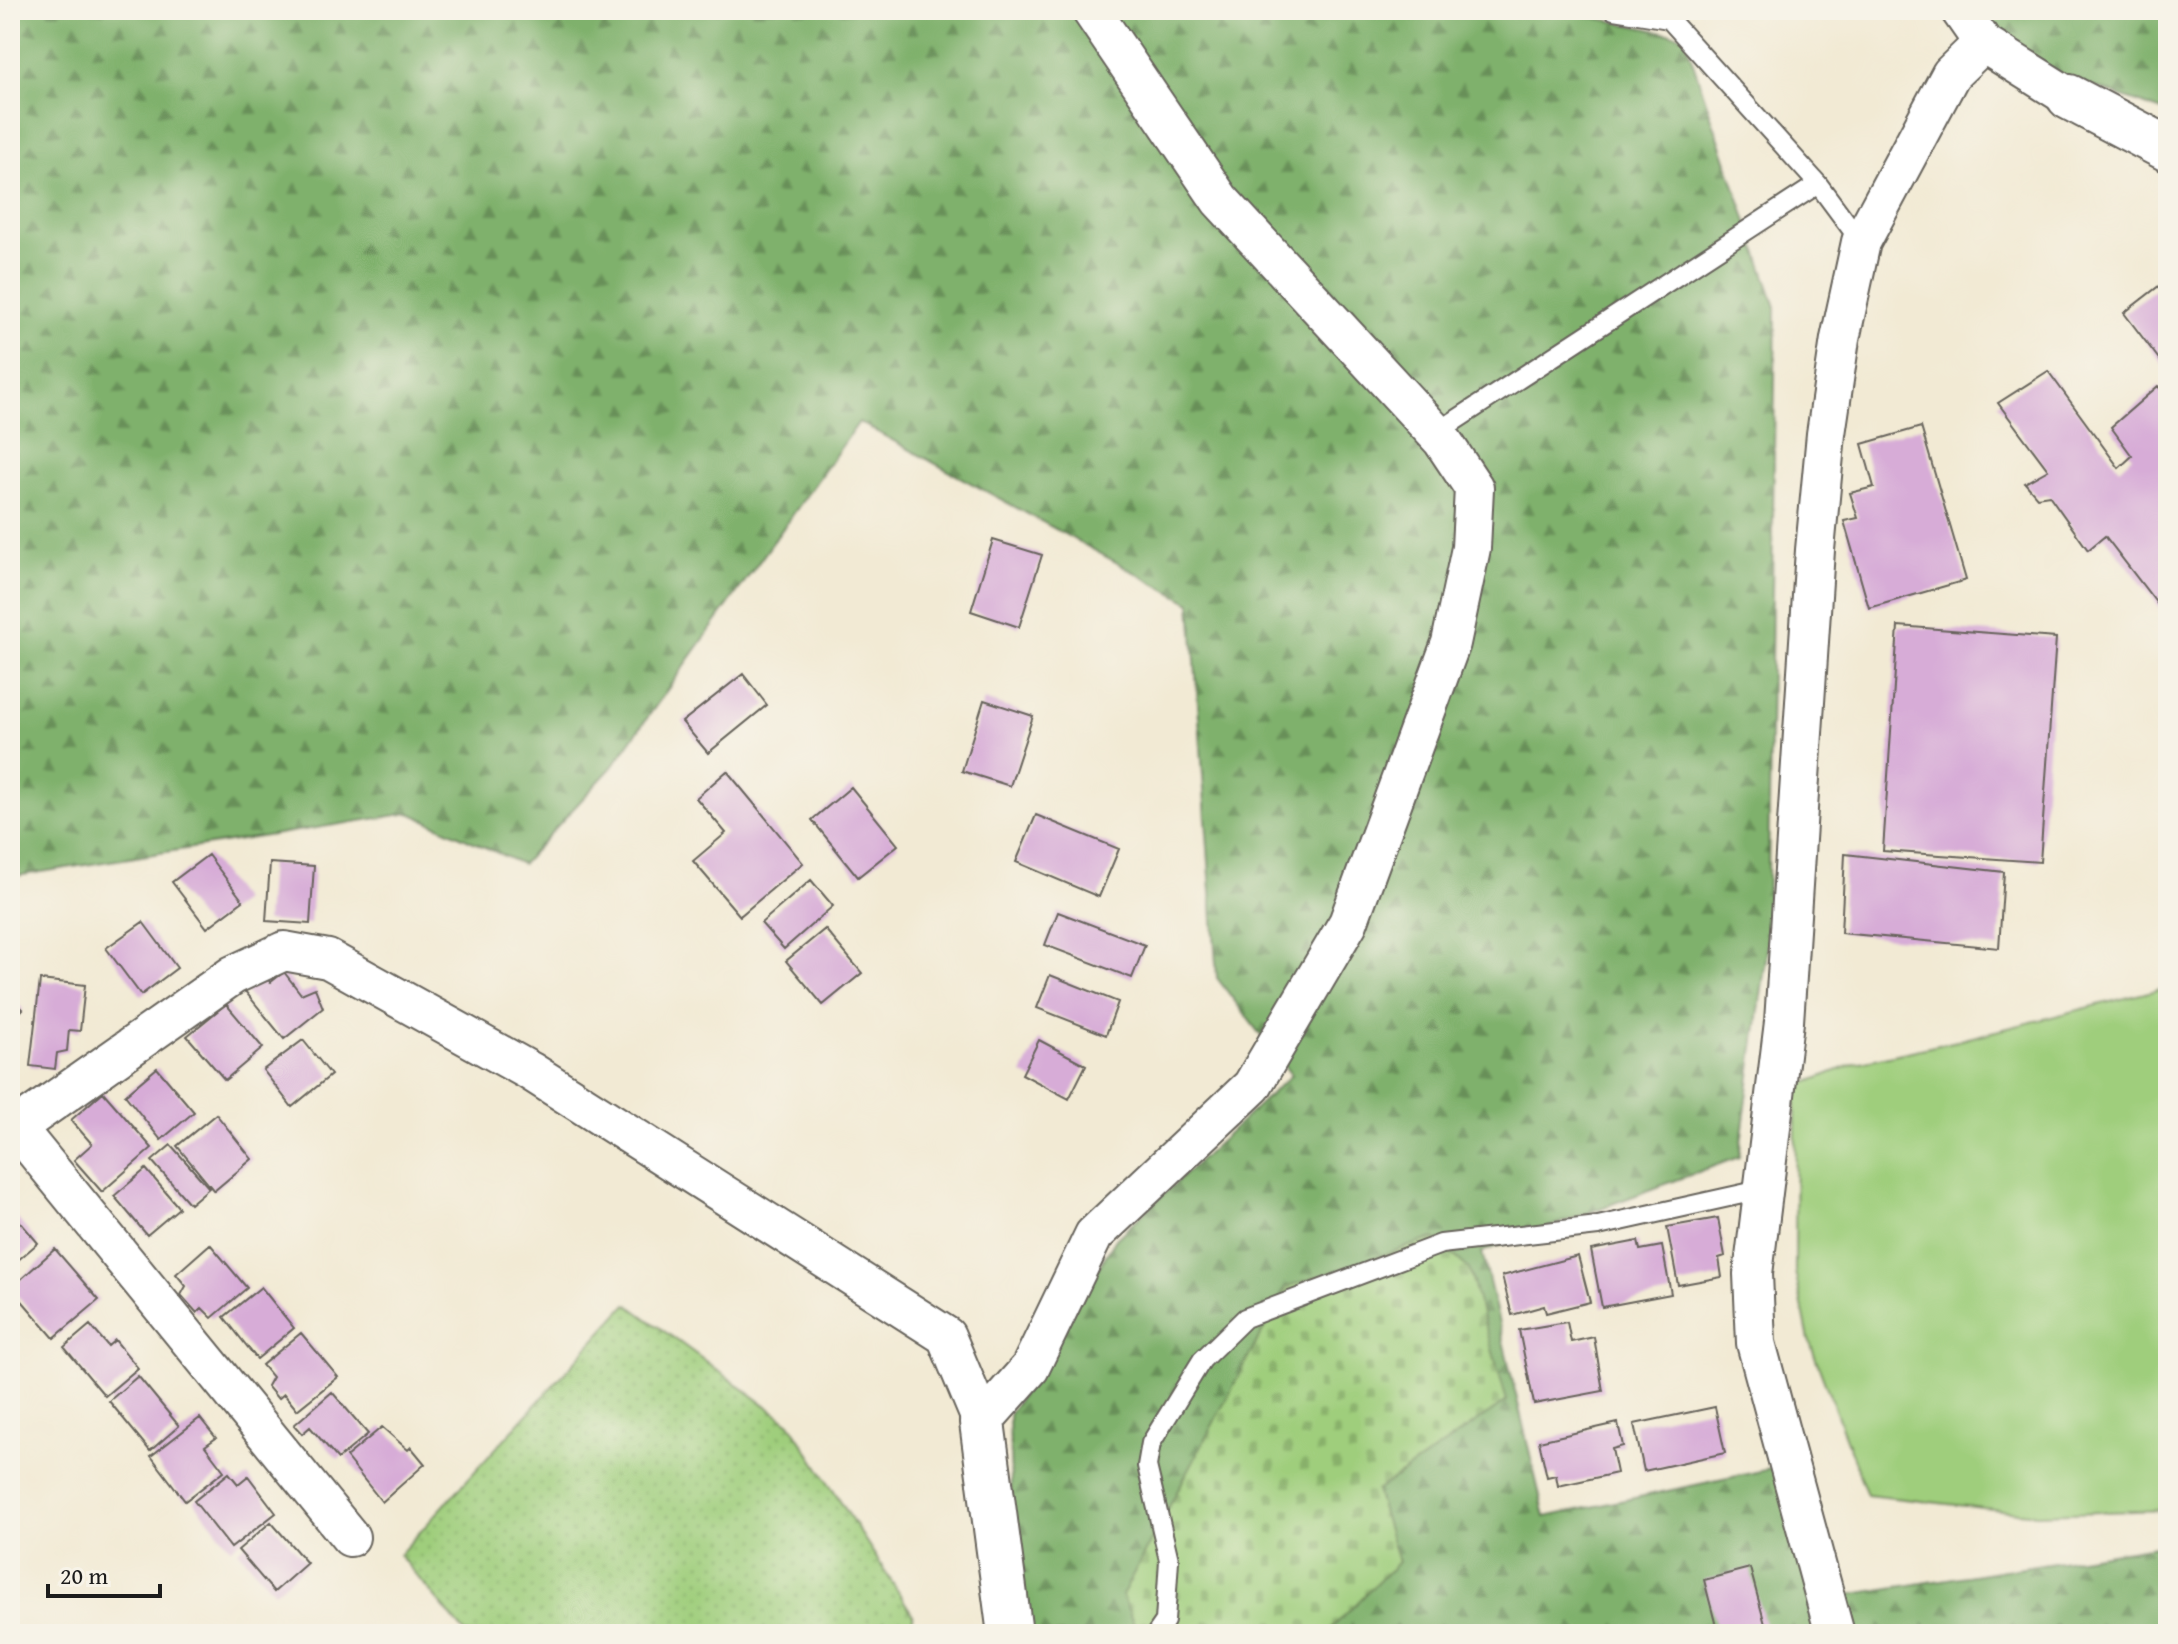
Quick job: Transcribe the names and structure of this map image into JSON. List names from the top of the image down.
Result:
{
  "scale_bar": "20 m"
}
